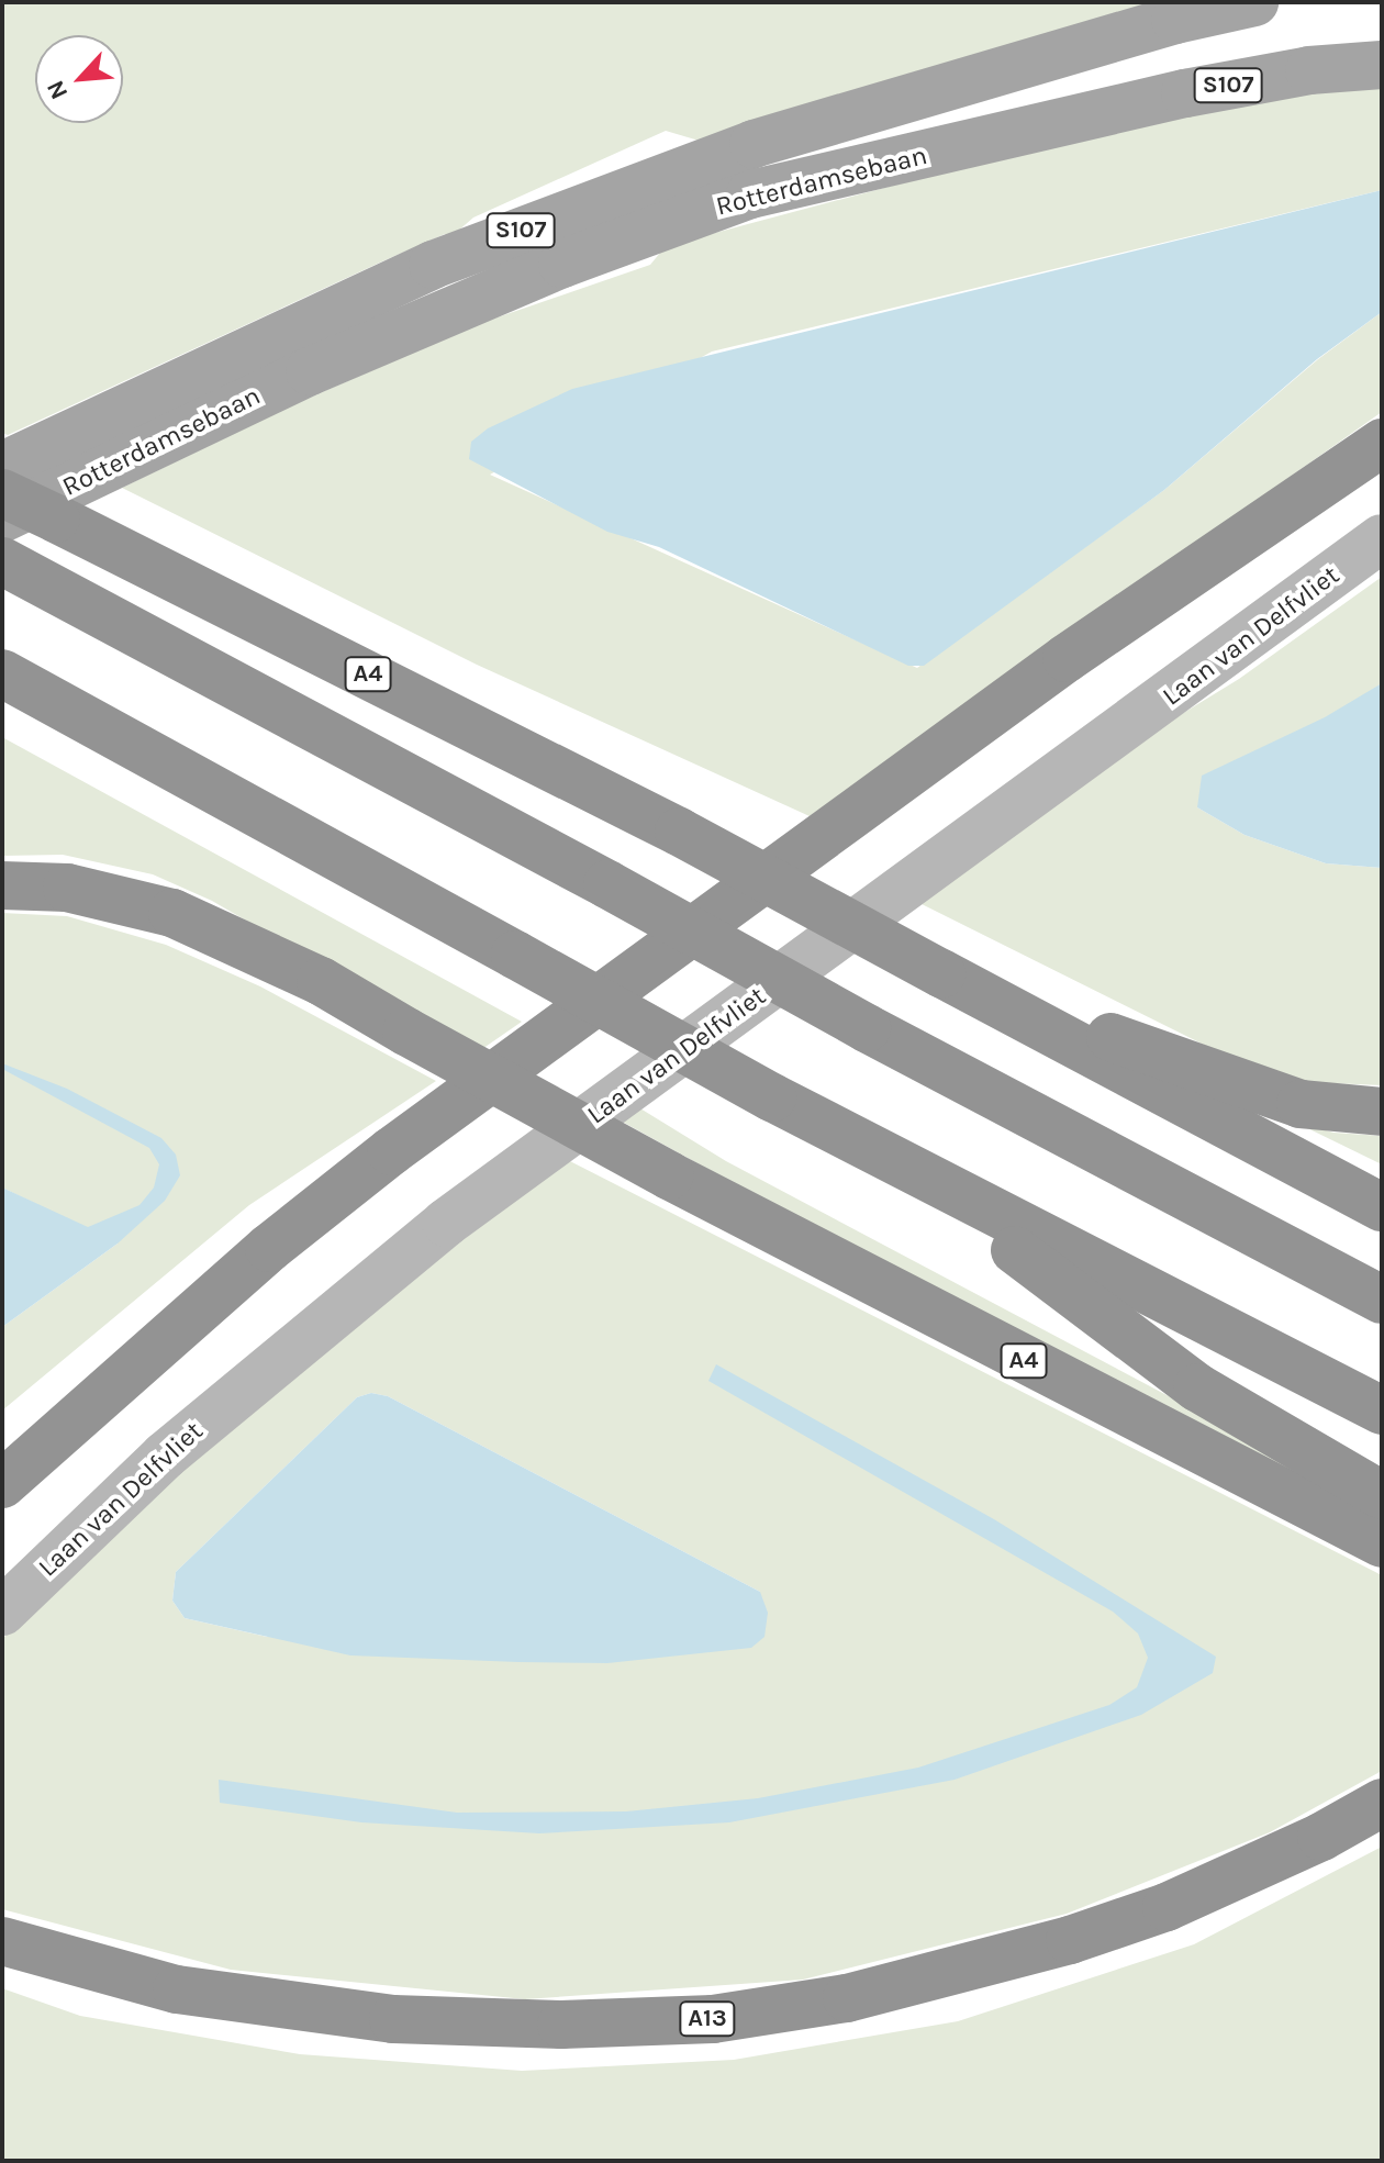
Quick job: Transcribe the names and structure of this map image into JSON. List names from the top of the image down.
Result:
{
  "streets": {
    "highway": ["A4", "A13"],
    "main road": ["S107", "Rotterdamsebaan", "Laan van Delfvliet"]
  },
  "north": "bottom left"
}
